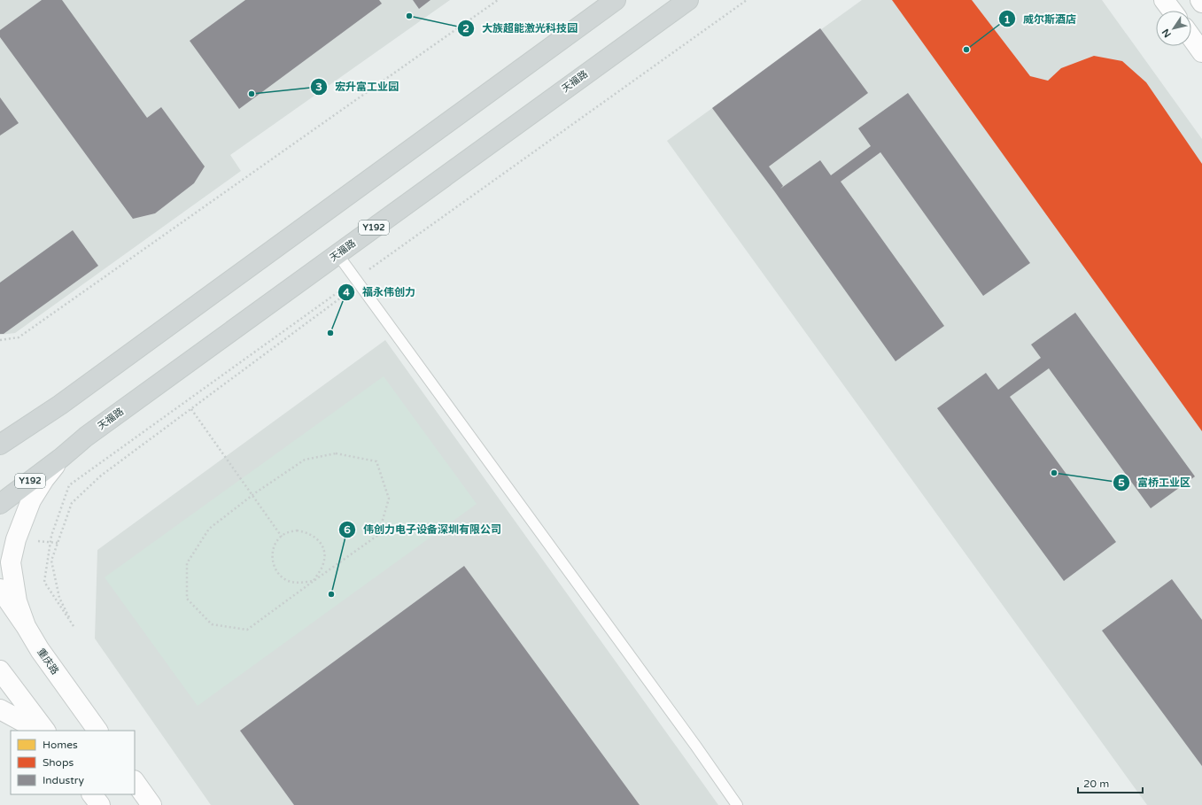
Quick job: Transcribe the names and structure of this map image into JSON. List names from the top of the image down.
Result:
{
  "streets": {
    "main road": ["天福路", "Y192", "重庆路"]
  },
  "crossings": [
    ["天福路", "Y192"],
    ["Y192", "重庆路"]
  ],
  "places": [
    "大族超能激光科技园",
    "威尔斯酒店",
    "宏升富工业园",
    "福永伟创力",
    "富桥工业区",
    "伟创力电子设备深圳有限公司"
  ],
  "legend": ["Homes", "Shops", "Industry"],
  "scale_bar": "20 m",
  "north": "bottom left"
}
